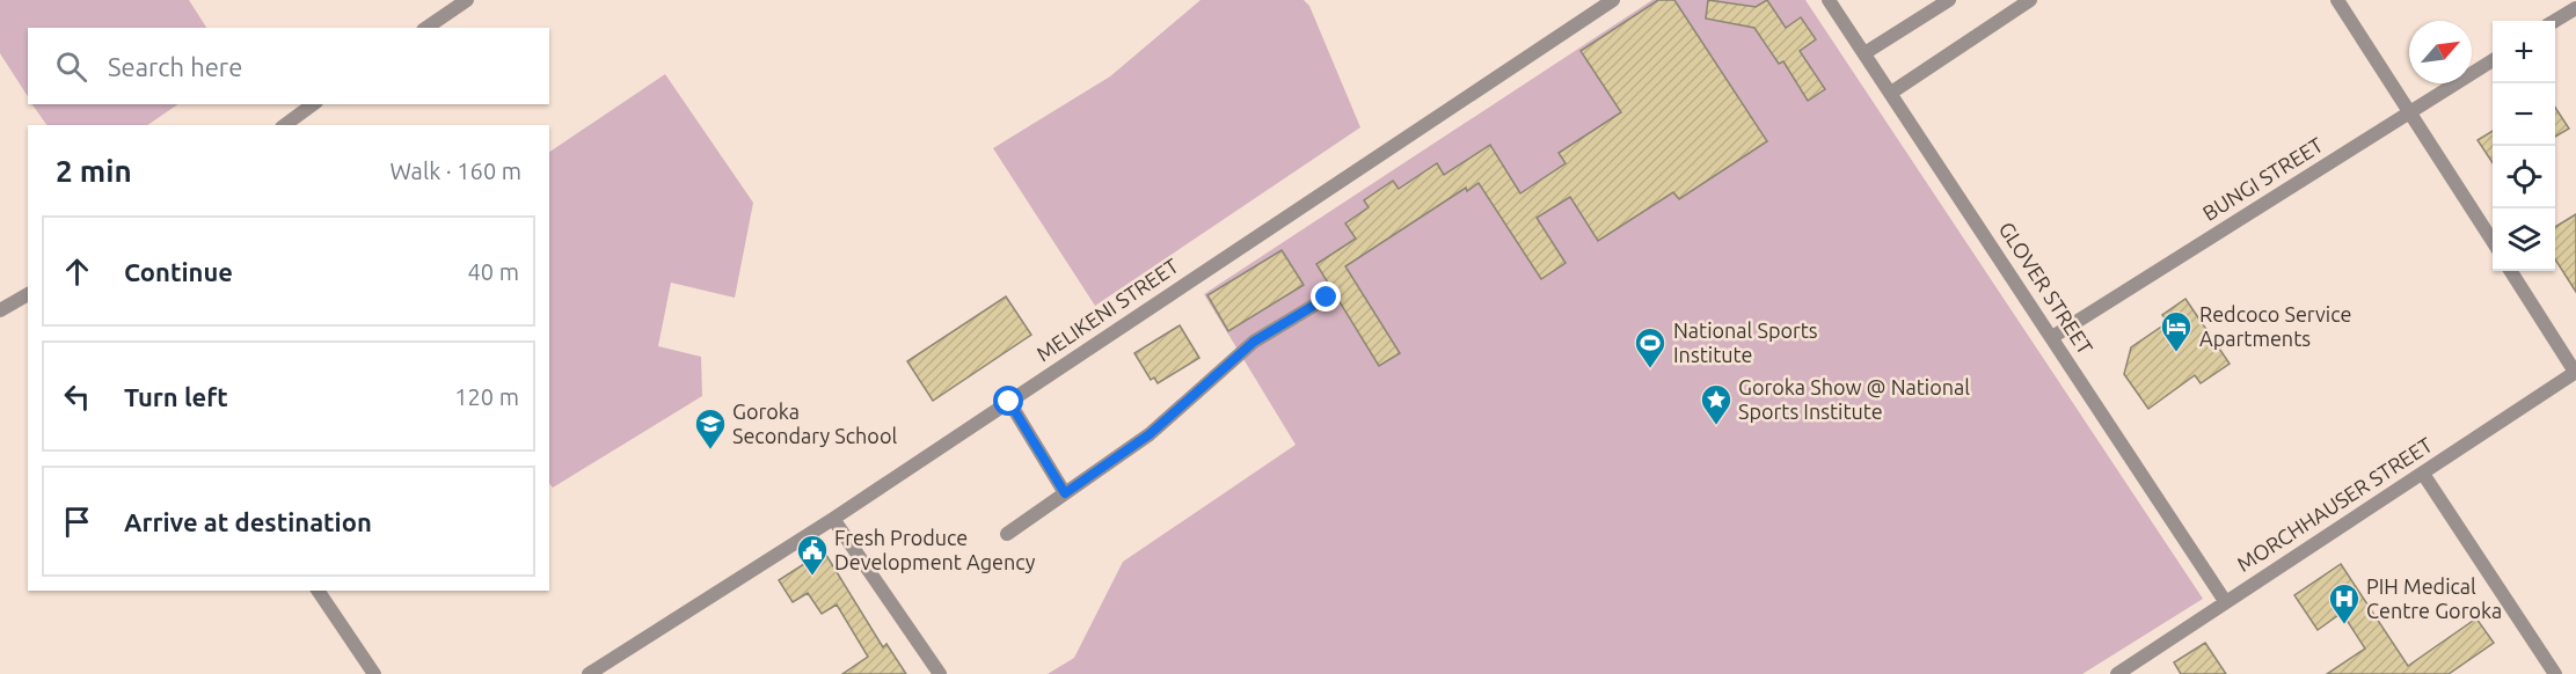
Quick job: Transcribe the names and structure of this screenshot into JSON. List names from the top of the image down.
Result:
{
  "streets": {
    "street": [
      "BUNGI STREET",
      "GLOVER STREET",
      "MELIKENI STREET",
      "MORCHHAUSER STREET"
    ]
  },
  "crossings": [
    ["BUNGI STREET", "GLOVER STREET"],
    ["GLOVER STREET", "MORCHHAUSER STREET"]
  ],
  "places": {
    "hotel": ["Redcoco Service Apartments"],
    "sports": ["National Sports Institute"],
    "place": ["Goroka Show @ National Sports Institute"],
    "school or university": ["Goroka Secondary School"],
    "public building": ["Fresh Produce Development Agency"],
    "hospital": ["PIH Medical Centre Goroka"]
  },
  "north": "top right",
  "page": {
    "map_buttons": ["+", "−"],
    "search": "Search here",
    "heading": ["2 min", "Walk · 160 m"],
    "list": [
      ["Continue", "40 m"],
      ["Turn left", "120 m"],
      "Arrive at destination"
    ]
  }
}
